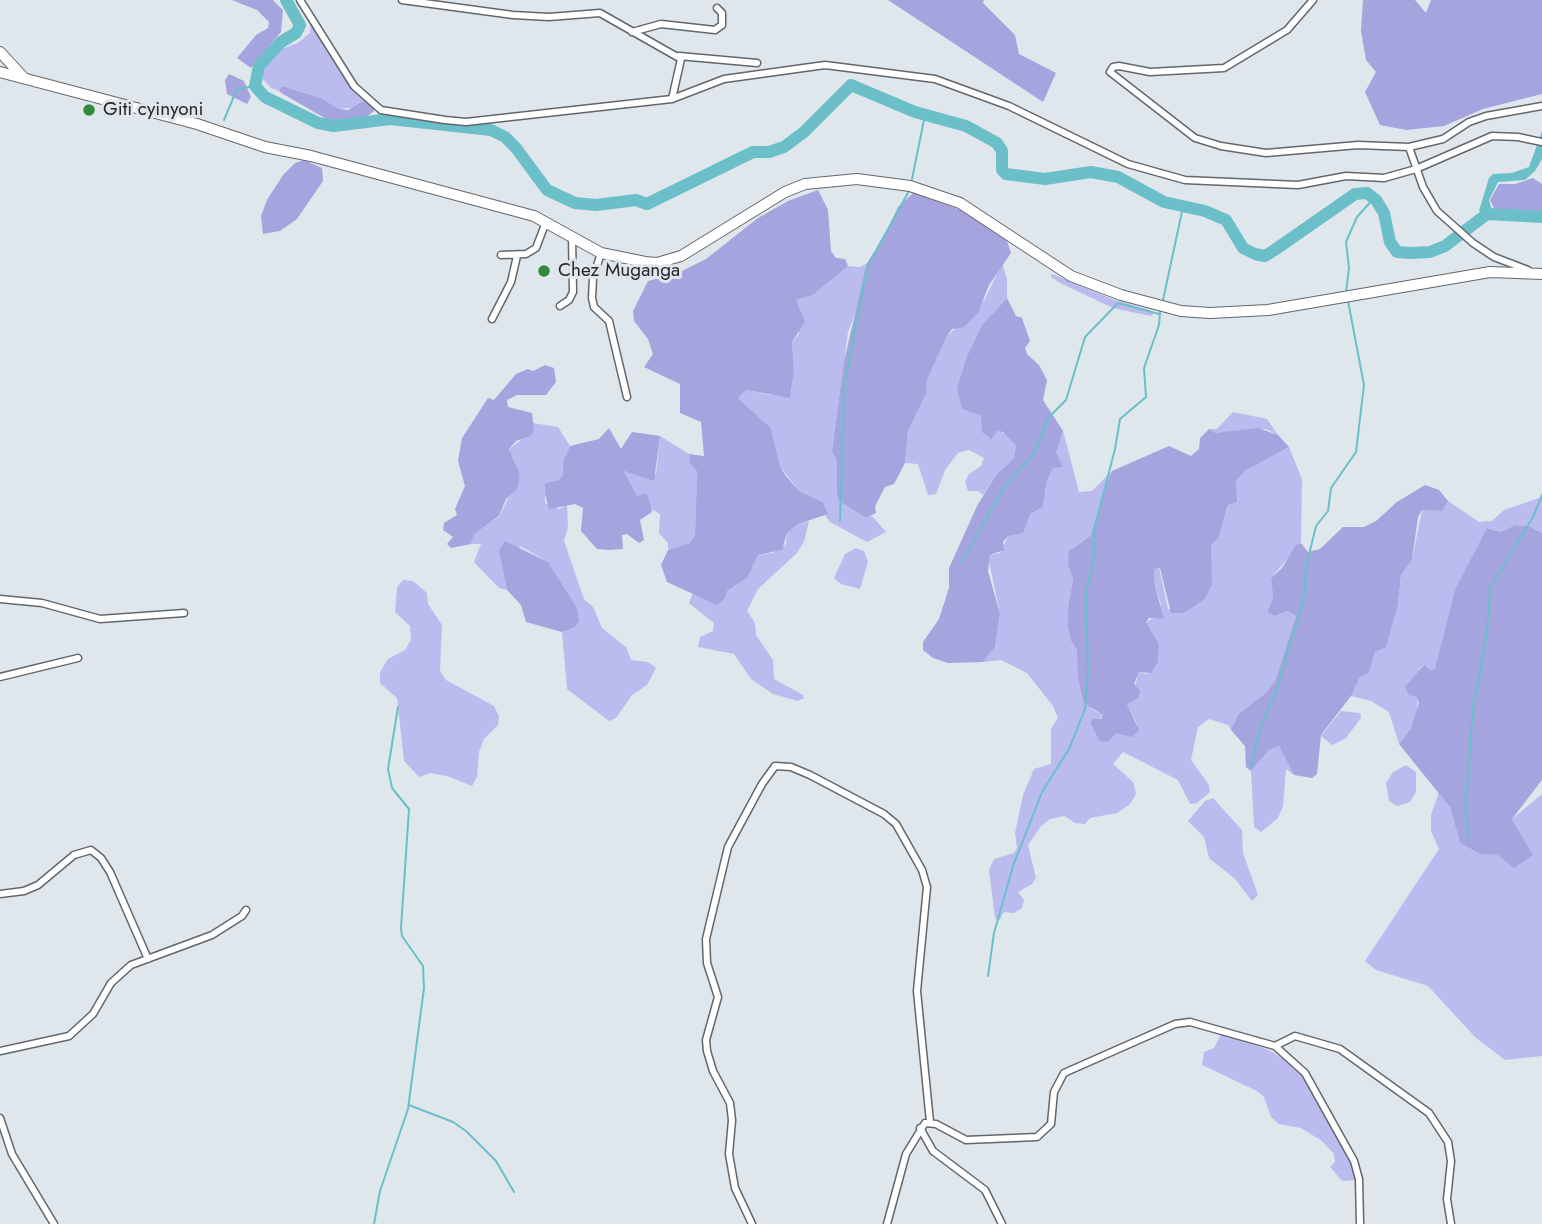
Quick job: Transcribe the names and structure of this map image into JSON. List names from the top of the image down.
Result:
{
  "places": ["Giti cyinyoni", "Chez Muganga"]
}
